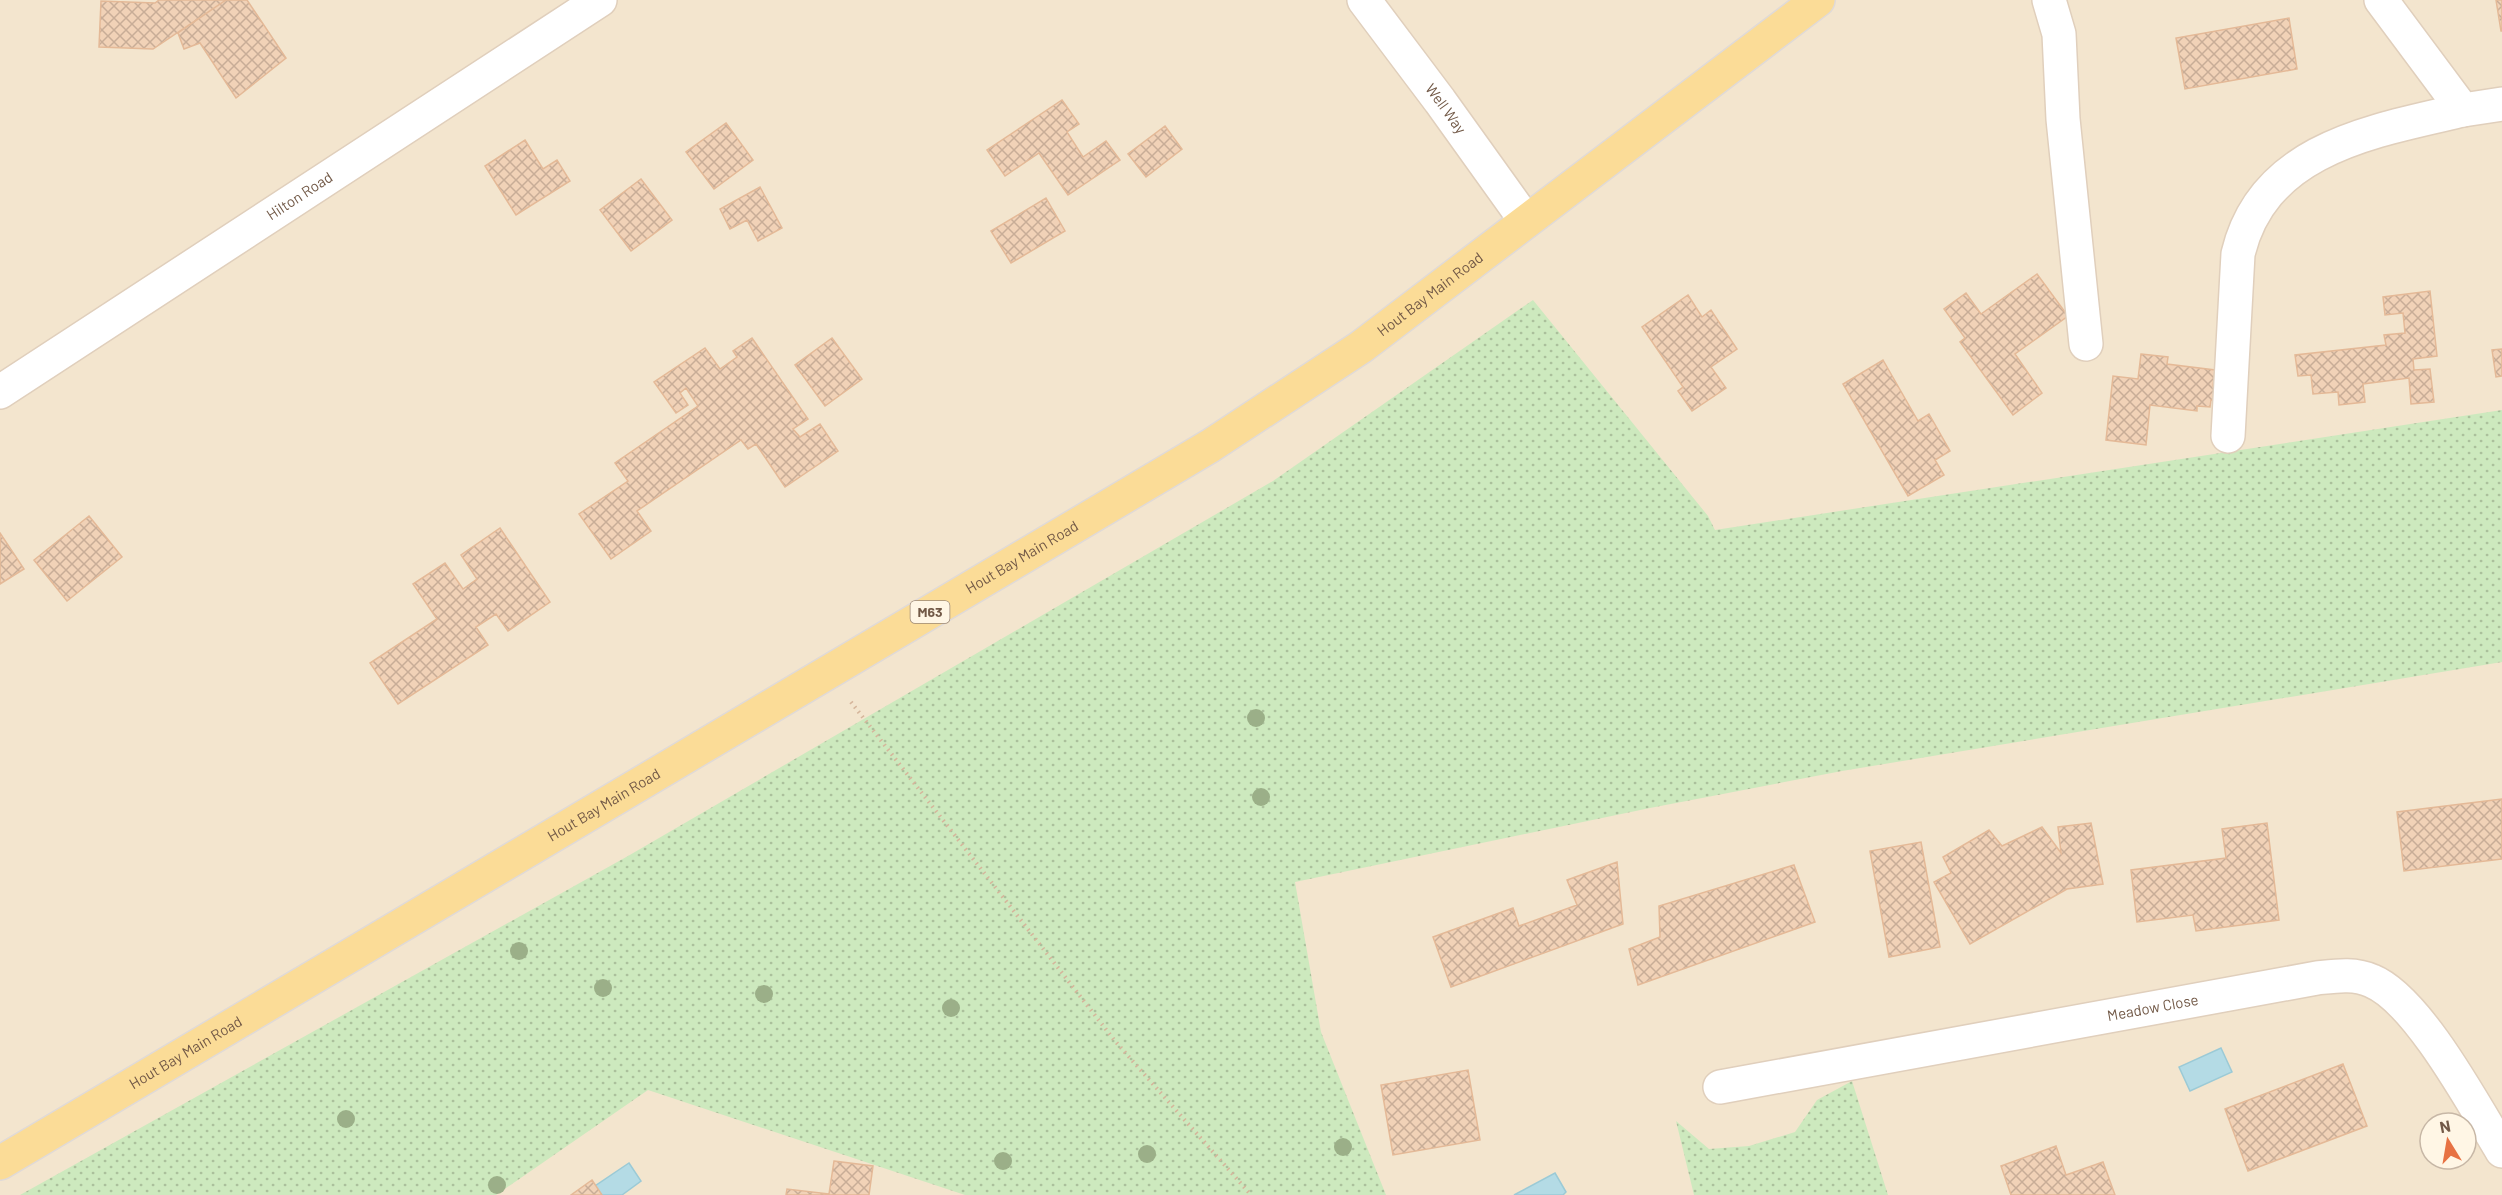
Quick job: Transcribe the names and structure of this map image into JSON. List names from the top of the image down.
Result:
{
  "streets": {
    "main road": ["Hout Bay Main Road", "M63"],
    "street": ["Well Way", "Hilton Road", "Meadow Close"]
  },
  "crossings": [
    ["Well Way", "Hout Bay Main Road"]
  ],
  "north": "top"
}
